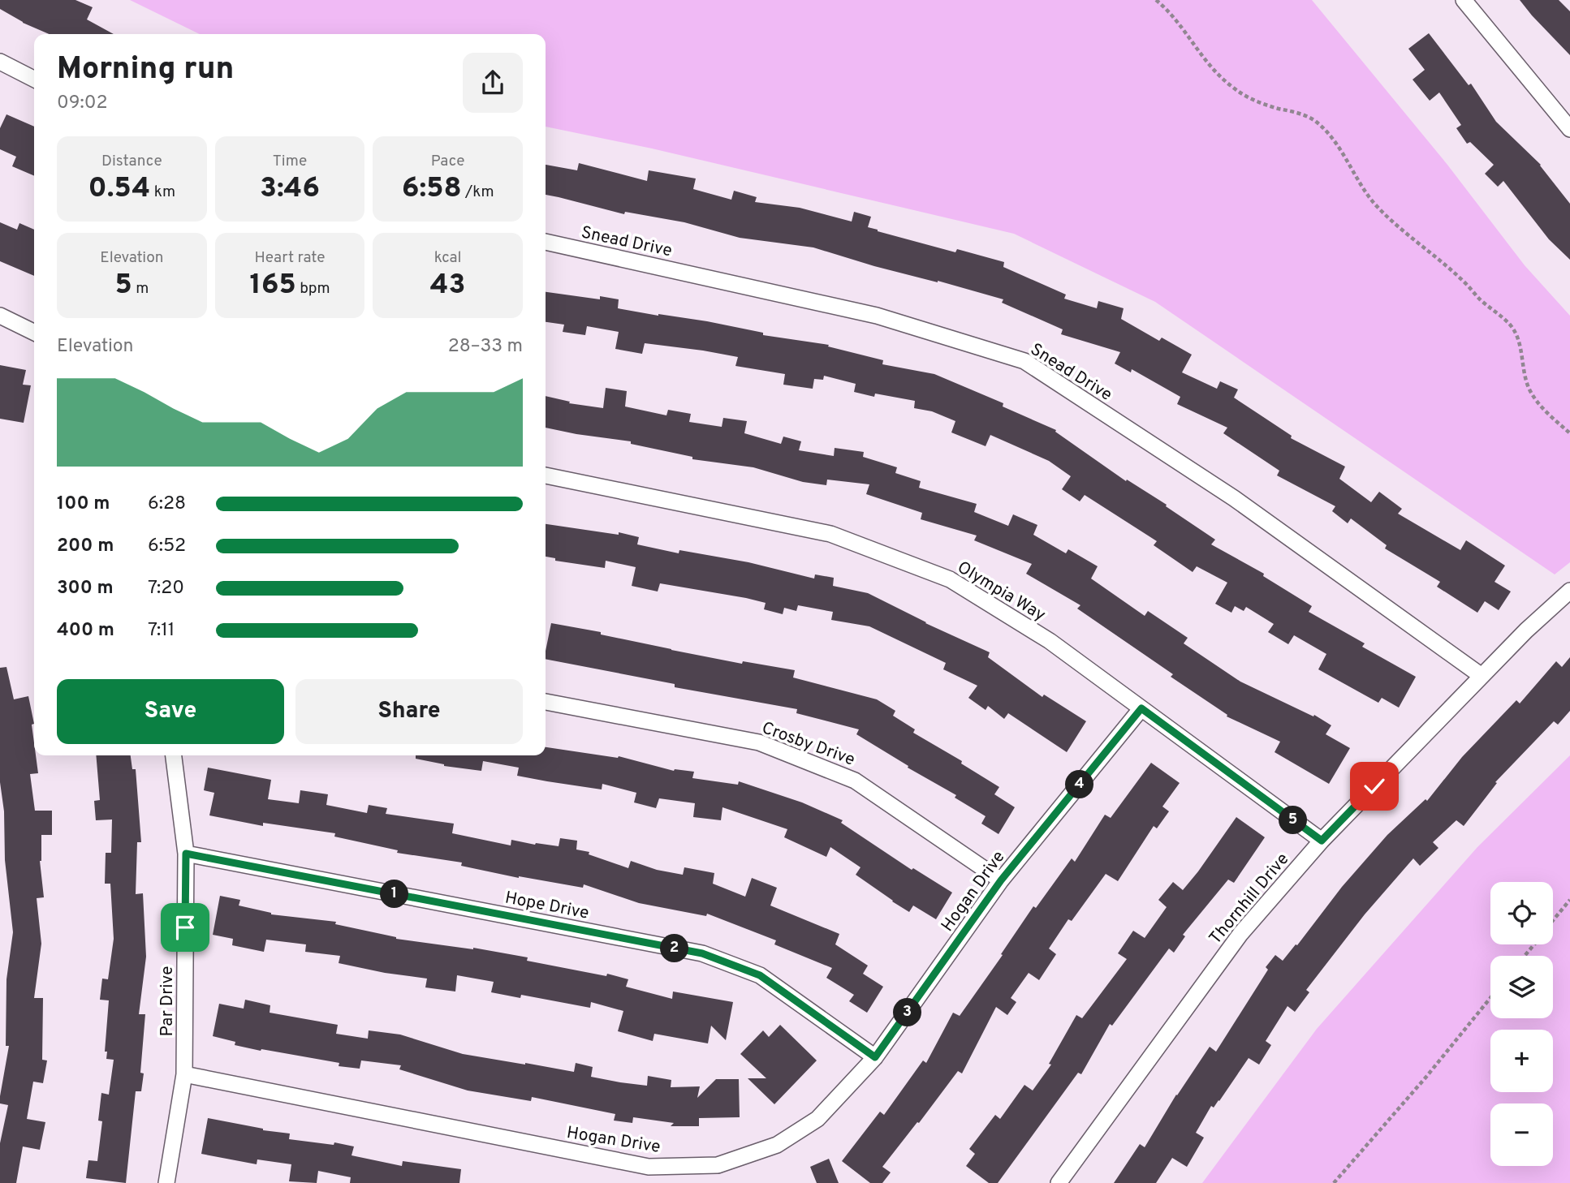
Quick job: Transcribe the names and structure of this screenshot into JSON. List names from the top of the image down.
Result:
{
  "streets": {
    "street": [
      "Snead Drive",
      "Olympia Way",
      "Crosby Drive",
      "Hogan Drive",
      "Thornhill Drive",
      "Hope Drive",
      "Par Drive"
    ]
  },
  "crossings": [
    ["Snead Drive", "Thornhill Drive"],
    ["Olympia Way", "Hogan Drive"],
    ["Olympia Way", "Thornhill Drive"],
    ["Crosby Drive", "Hogan Drive"],
    ["Hogan Drive", "Hope Drive"],
    ["Hogan Drive", "Par Drive"],
    ["Hope Drive", "Par Drive"]
  ],
  "page": {
    "heading": ["Morning run", "09:02"],
    "stats": [
      ["Distance", "0.54 km"],
      ["Time", "3:46"],
      ["Pace", "6:58 /km"],
      ["Elevation", "5 m"],
      ["Heart rate", "165 bpm"],
      ["kcal", "43"]
    ],
    "chart": ["Elevation", "28–33 m"],
    "list": [
      {
        "name": "100 m",
        "note": "6:28"
      },
      {
        "name": "200 m",
        "note": "6:52"
      },
      {
        "name": "300 m",
        "note": "7:20"
      },
      {
        "name": "400 m",
        "note": "7:11"
      }
    ],
    "buttons": ["Save", "Share"],
    "pins": [
      "4",
      "5",
      "1",
      "2",
      "3"
    ],
    "map_buttons": ["+", "−"]
  }
}
